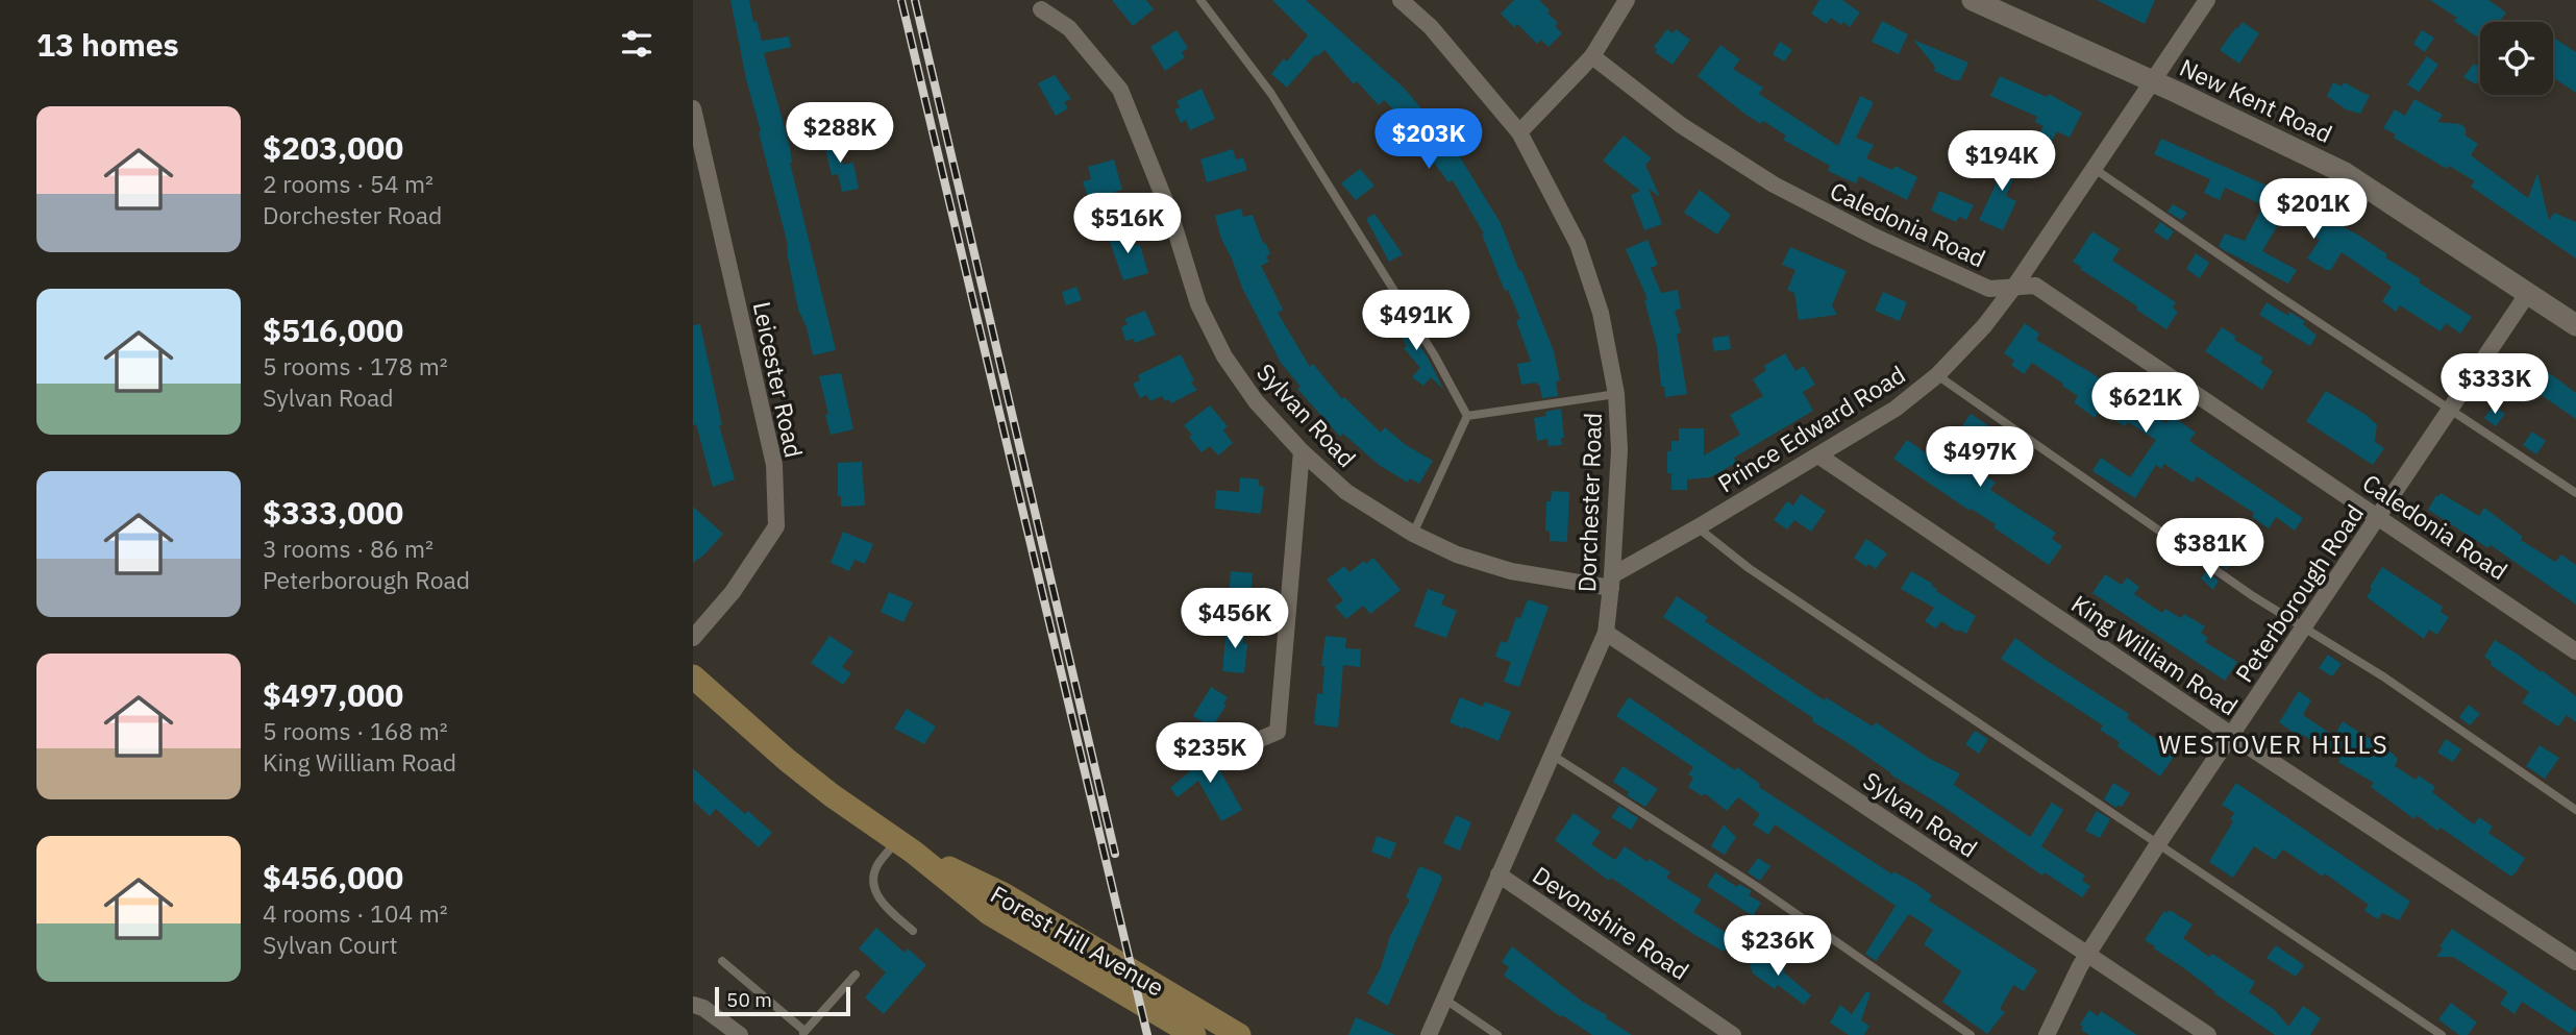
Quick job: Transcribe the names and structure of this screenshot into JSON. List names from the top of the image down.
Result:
{
  "streets": {
    "main road": ["Forest Hill Avenue"],
    "street": [
      "New Kent Road",
      "Caledonia Road",
      "Leicester Road",
      "Sylvan Road",
      "Prince Edward Road",
      "Dorchester Road",
      "Peterborough Road",
      "King William Road",
      "Devonshire Road"
    ]
  },
  "crossings": [
    ["New Kent Road", "Prince Edward Road"],
    ["New Kent Road", "Peterborough Road"],
    ["Caledonia Road", "Prince Edward Road"],
    ["Caledonia Road", "Peterborough Road"],
    ["Sylvan Road", "Prince Edward Road"],
    ["Sylvan Road", "Dorchester Road"],
    ["Sylvan Road", "Peterborough Road"],
    ["Prince Edward Road", "Dorchester Road"],
    ["Prince Edward Road", "King William Road"],
    ["Dorchester Road", "Devonshire Road"],
    ["Peterborough Road", "King William Road"]
  ],
  "districts": ["WESTOVER HILLS"],
  "scale_bar": "50 m",
  "page": {
    "heading": "13 homes",
    "list": [
      {
        "name": "$203,000",
        "note": "2 rooms · 54 m² · Dorchester Road"
      },
      {
        "name": "$516,000",
        "note": "5 rooms · 178 m² · Sylvan Road"
      },
      {
        "name": "$333,000",
        "note": "3 rooms · 86 m² · Peterborough Road"
      },
      {
        "name": "$497,000",
        "note": "5 rooms · 168 m² · King William Road"
      },
      {
        "name": "$456,000",
        "note": "4 rooms · 104 m² · Sylvan Court"
      }
    ],
    "price": [
      "$288K",
      "$203K",
      "$194K",
      "$201K",
      "$516K",
      "$491K",
      "$333K",
      "$621K",
      "$497K",
      "$381K",
      "$456K",
      "$235K",
      "$236K"
    ],
    "scale": "50 m"
  }
}
